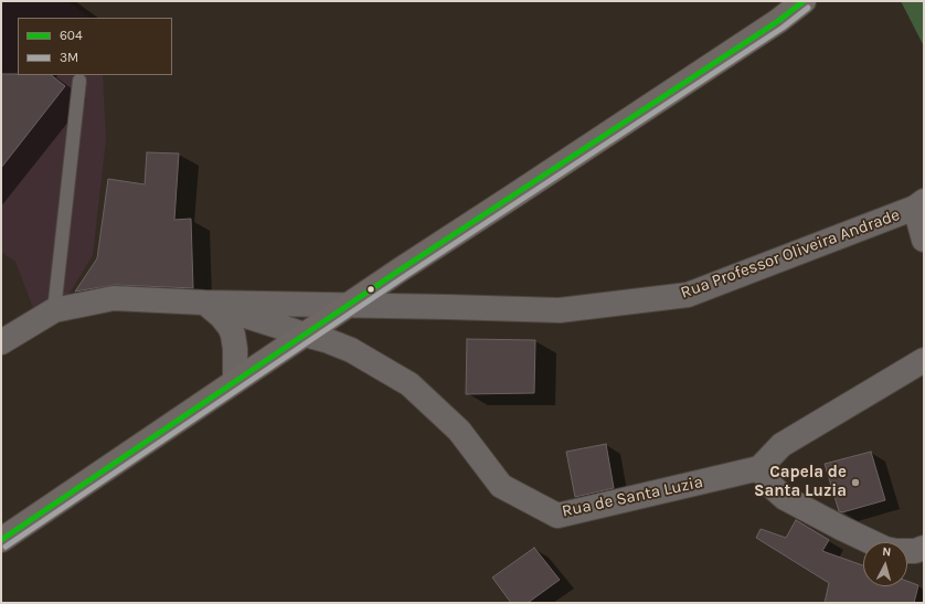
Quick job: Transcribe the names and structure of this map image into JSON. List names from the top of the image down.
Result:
{
  "streets": {
    "street": ["Rua Professor Oliveira Andrade", "Rua de Santa Luzia"]
  },
  "crossings": [
    ["Rua Professor Oliveira Andrade", "Rua de Santa Luzia"]
  ],
  "places": ["Capela de Santa Luzia"],
  "lines": ["transit line 604", "transit line 3M"],
  "legend": ["604", "3M"],
  "north": "top"
}
